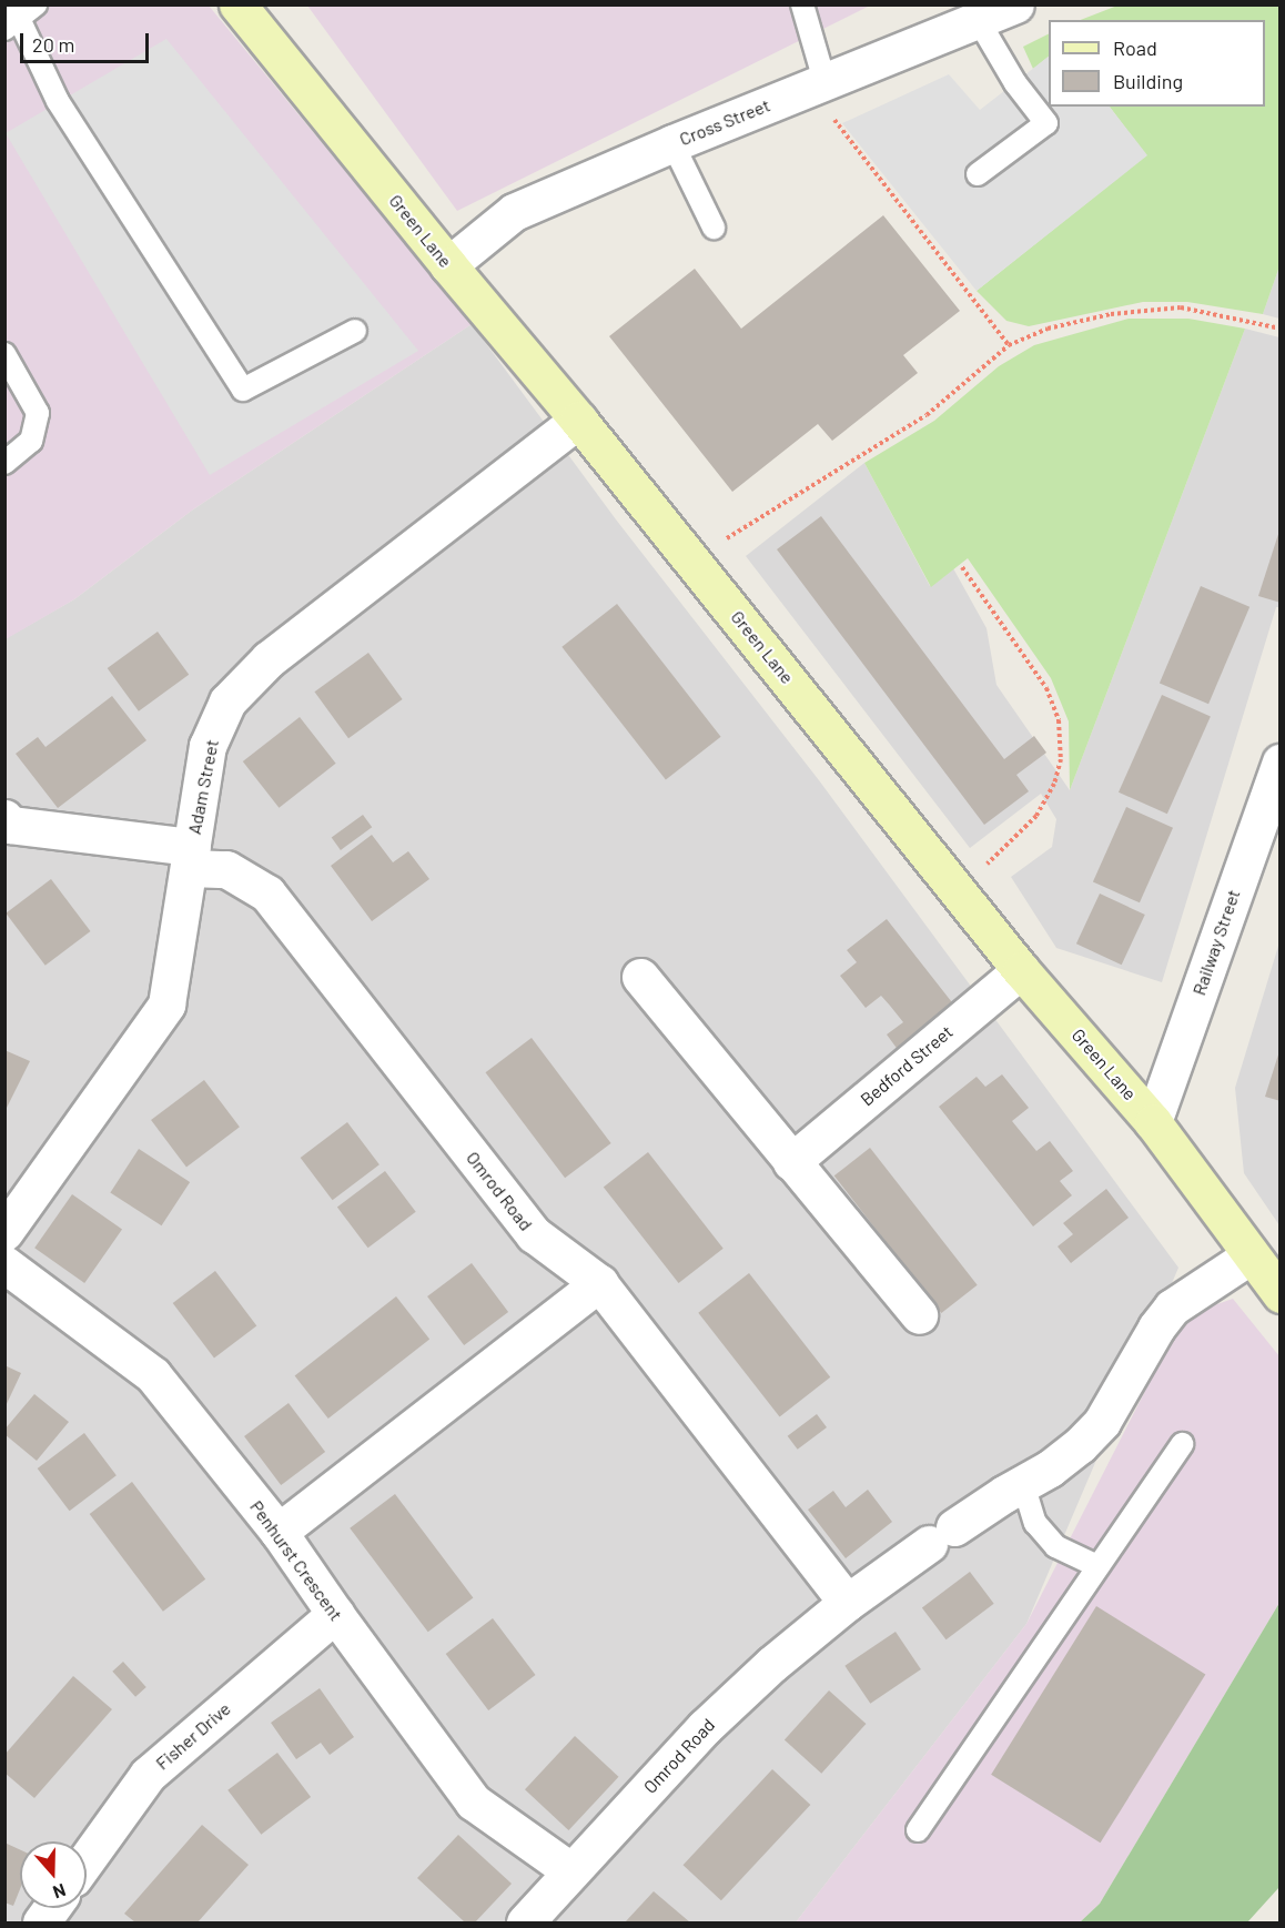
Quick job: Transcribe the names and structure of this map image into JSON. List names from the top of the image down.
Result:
{
  "streets": {
    "street": [
      "Cross Street",
      "Green Lane",
      "Adam Street",
      "Railway Street",
      "Bedford Street",
      "Omrod Road",
      "Penhurst Crescent",
      "Fisher Drive"
    ]
  },
  "crossings": [
    ["Cross Street", "Green Lane"],
    ["Green Lane", "Adam Street"],
    ["Green Lane", "Railway Street"],
    ["Green Lane", "Bedford Street"],
    ["Green Lane", "Omrod Road"],
    ["Adam Street", "Omrod Road"],
    ["Omrod Road", "Penhurst Crescent"],
    ["Penhurst Crescent", "Fisher Drive"]
  ],
  "legend": ["Road", "Building"],
  "scale_bar": "20 m",
  "north": "bottom"
}
